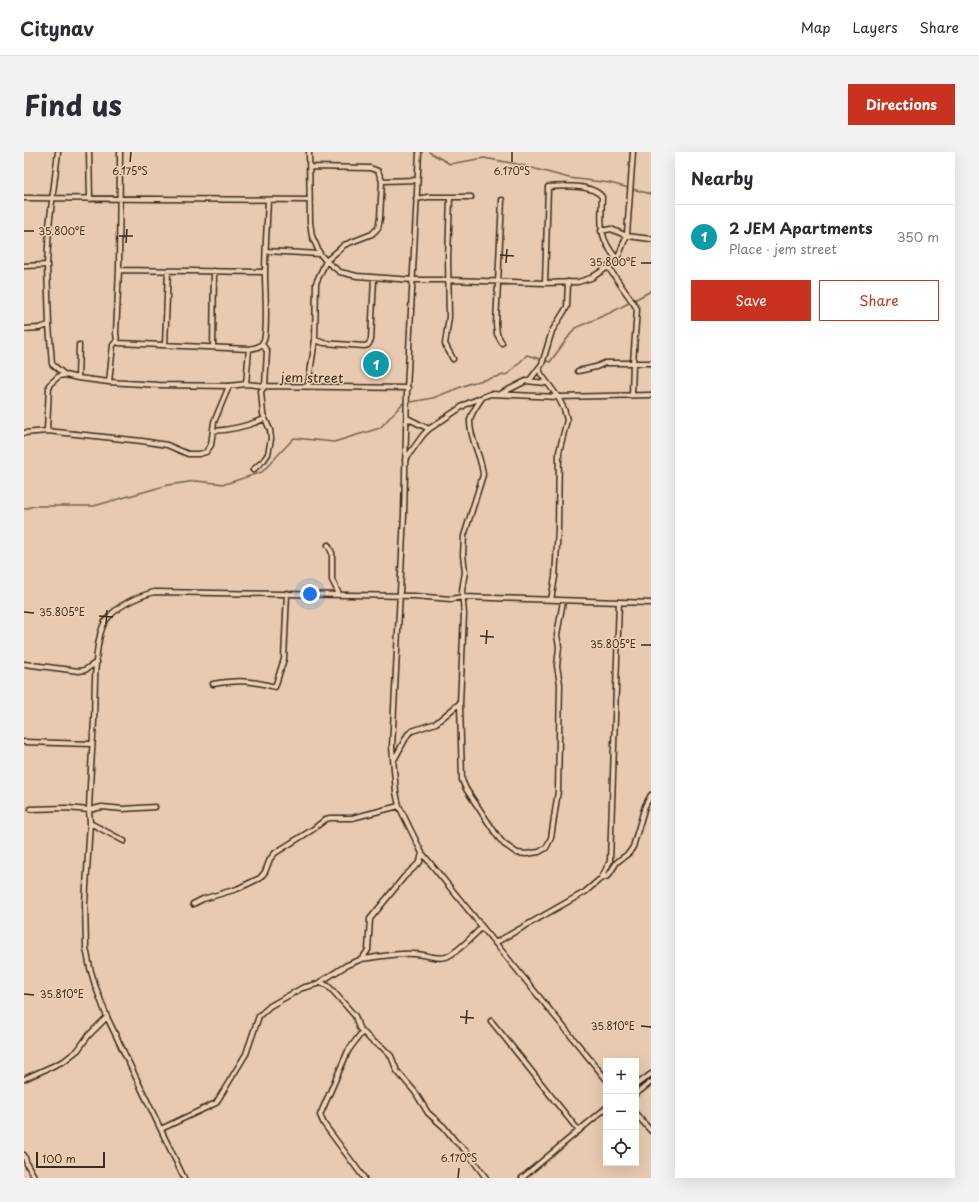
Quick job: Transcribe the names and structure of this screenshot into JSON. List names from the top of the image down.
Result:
{
  "streets": {
    "street": ["jem street"]
  },
  "scale_bar": "100 m",
  "page": {
    "header": "Citynav",
    "nav": ["Map", "Layers", "Share"],
    "title": "Find us",
    "buttons": [
      "Directions",
      ["Save", "Share"]
    ],
    "heading": "Nearby",
    "list": [
      {
        "mark": "1",
        "name": "2 JEM Apartments",
        "note": "Place · jem street",
        "value": "350 m"
      }
    ],
    "pins": "1",
    "map_buttons": ["+", "−"],
    "scale": "100 m"
  },
  "coordinates": [
    "6.175°S",
    "6.170°S",
    "35.800°E",
    "35.805°E",
    "35.810°E"
  ]
}
